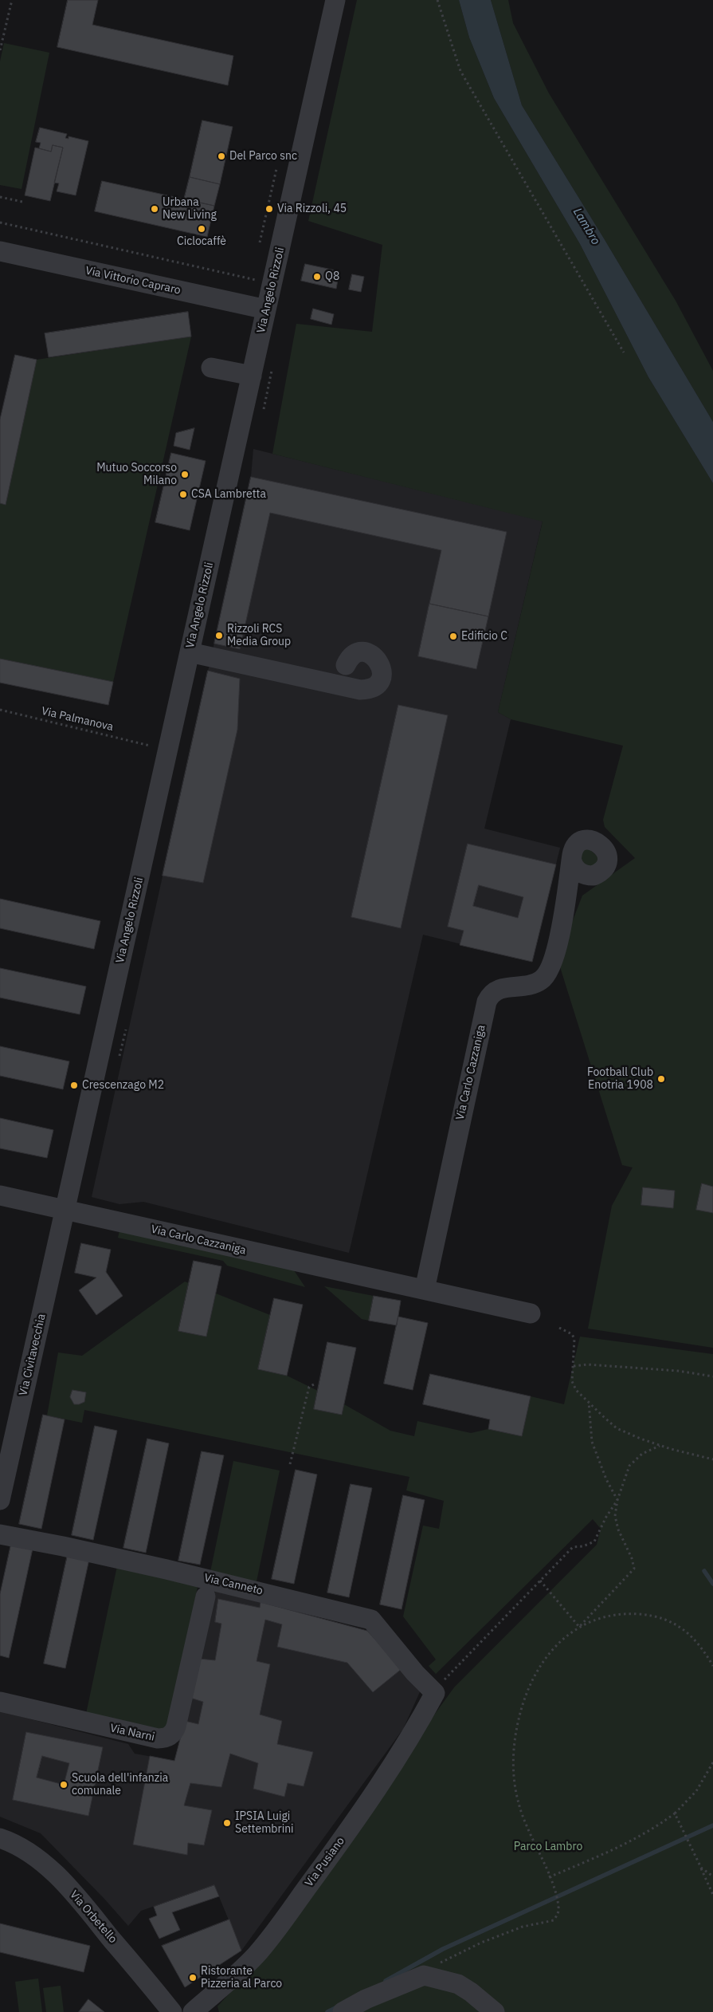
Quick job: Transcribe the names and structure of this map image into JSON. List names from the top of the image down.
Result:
{
  "streets": {
    "street": [
      "Via Vittorio Capraro",
      "Via Angelo Rizzoli",
      "Via Carlo Cazzaniga",
      "Via Civitavecchia",
      "Via Canneto",
      "Via Narni",
      "Via Pusiano",
      "Via Orbetello"
    ],
    "path": ["Via Palmanova"]
  },
  "crossings": [
    ["Via Vittorio Capraro", "Via Angelo Rizzoli"],
    ["Via Angelo Rizzoli", "Via Carlo Cazzaniga"],
    ["Via Angelo Rizzoli", "Via Civitavecchia"],
    ["Via Carlo Cazzaniga", "Via Civitavecchia"],
    ["Via Canneto", "Via Pusiano"]
  ],
  "water": ["Lambro"],
  "parks": ["Parco Lambro"],
  "places": [
    "Del Parco snc",
    "Urbana New Living",
    "Via Rizzoli, 45",
    "Ciclocaffè",
    "Q8",
    "Mutuo Soccorso Milano",
    "CSA Lambretta",
    "Rizzoli RCS Media Group",
    "Edificio C",
    "Football Club Enotria 1908",
    "Crescenzago M2",
    "Scuola dell'infanzia comunale",
    "IPSIA Luigi Settembrini",
    "Ristorante Pizzeria al Parco"
  ]
}
